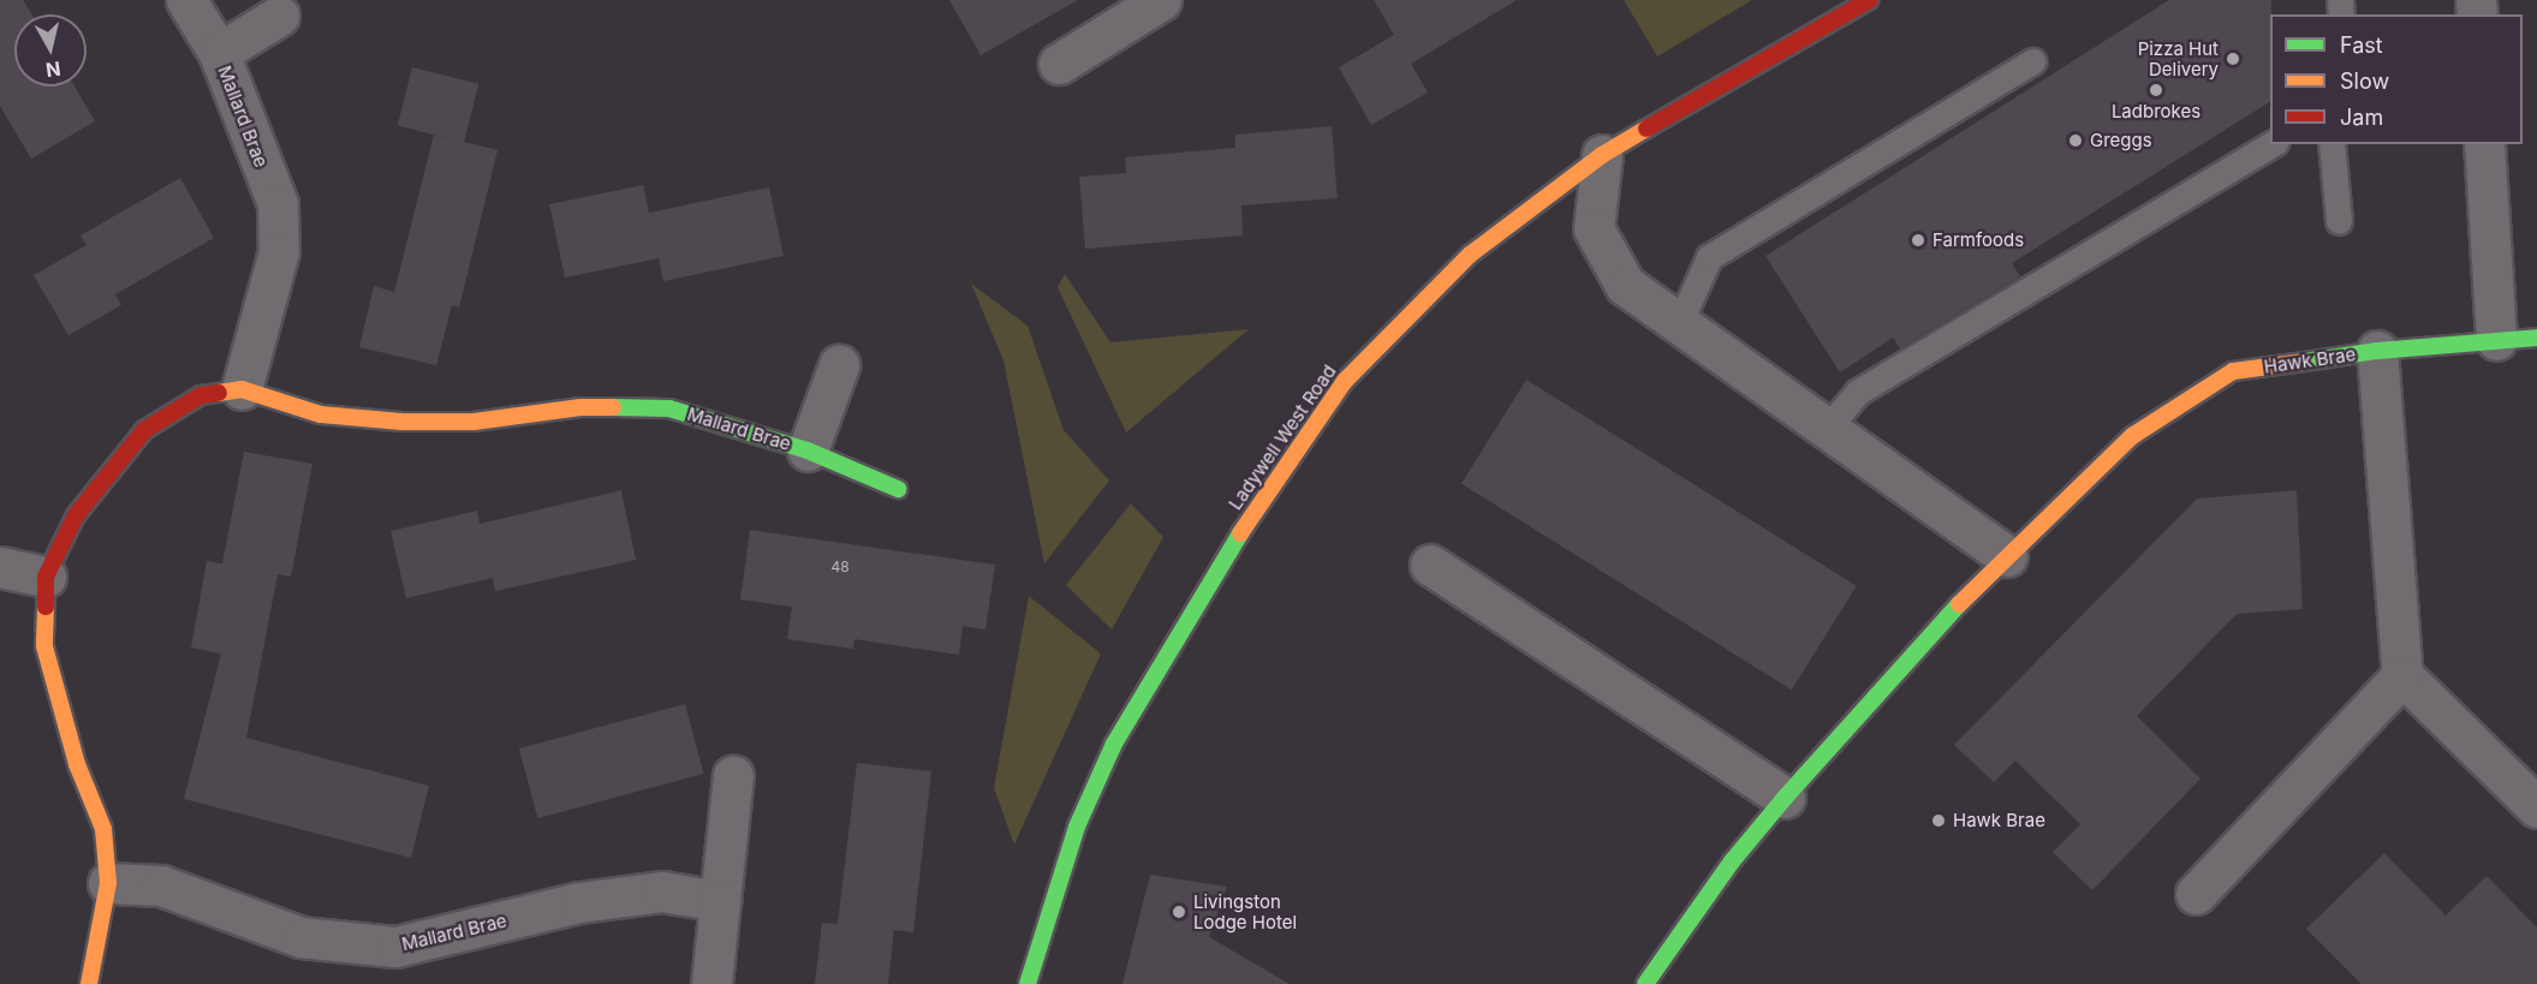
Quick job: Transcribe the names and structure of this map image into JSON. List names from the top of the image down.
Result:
{
  "streets": {
    "street": ["Mallard Brae", "Hawk Brae", "Ladywell West Road"]
  },
  "places": [
    "Pizza Hut Delivery",
    "Ladbrokes",
    "Greggs",
    "Farmfoods",
    "Hawk Brae",
    "Livingston Lodge Hotel"
  ],
  "house_numbers": ["48"],
  "legend": ["Fast", "Slow", "Jam"],
  "north": "bottom"
}
